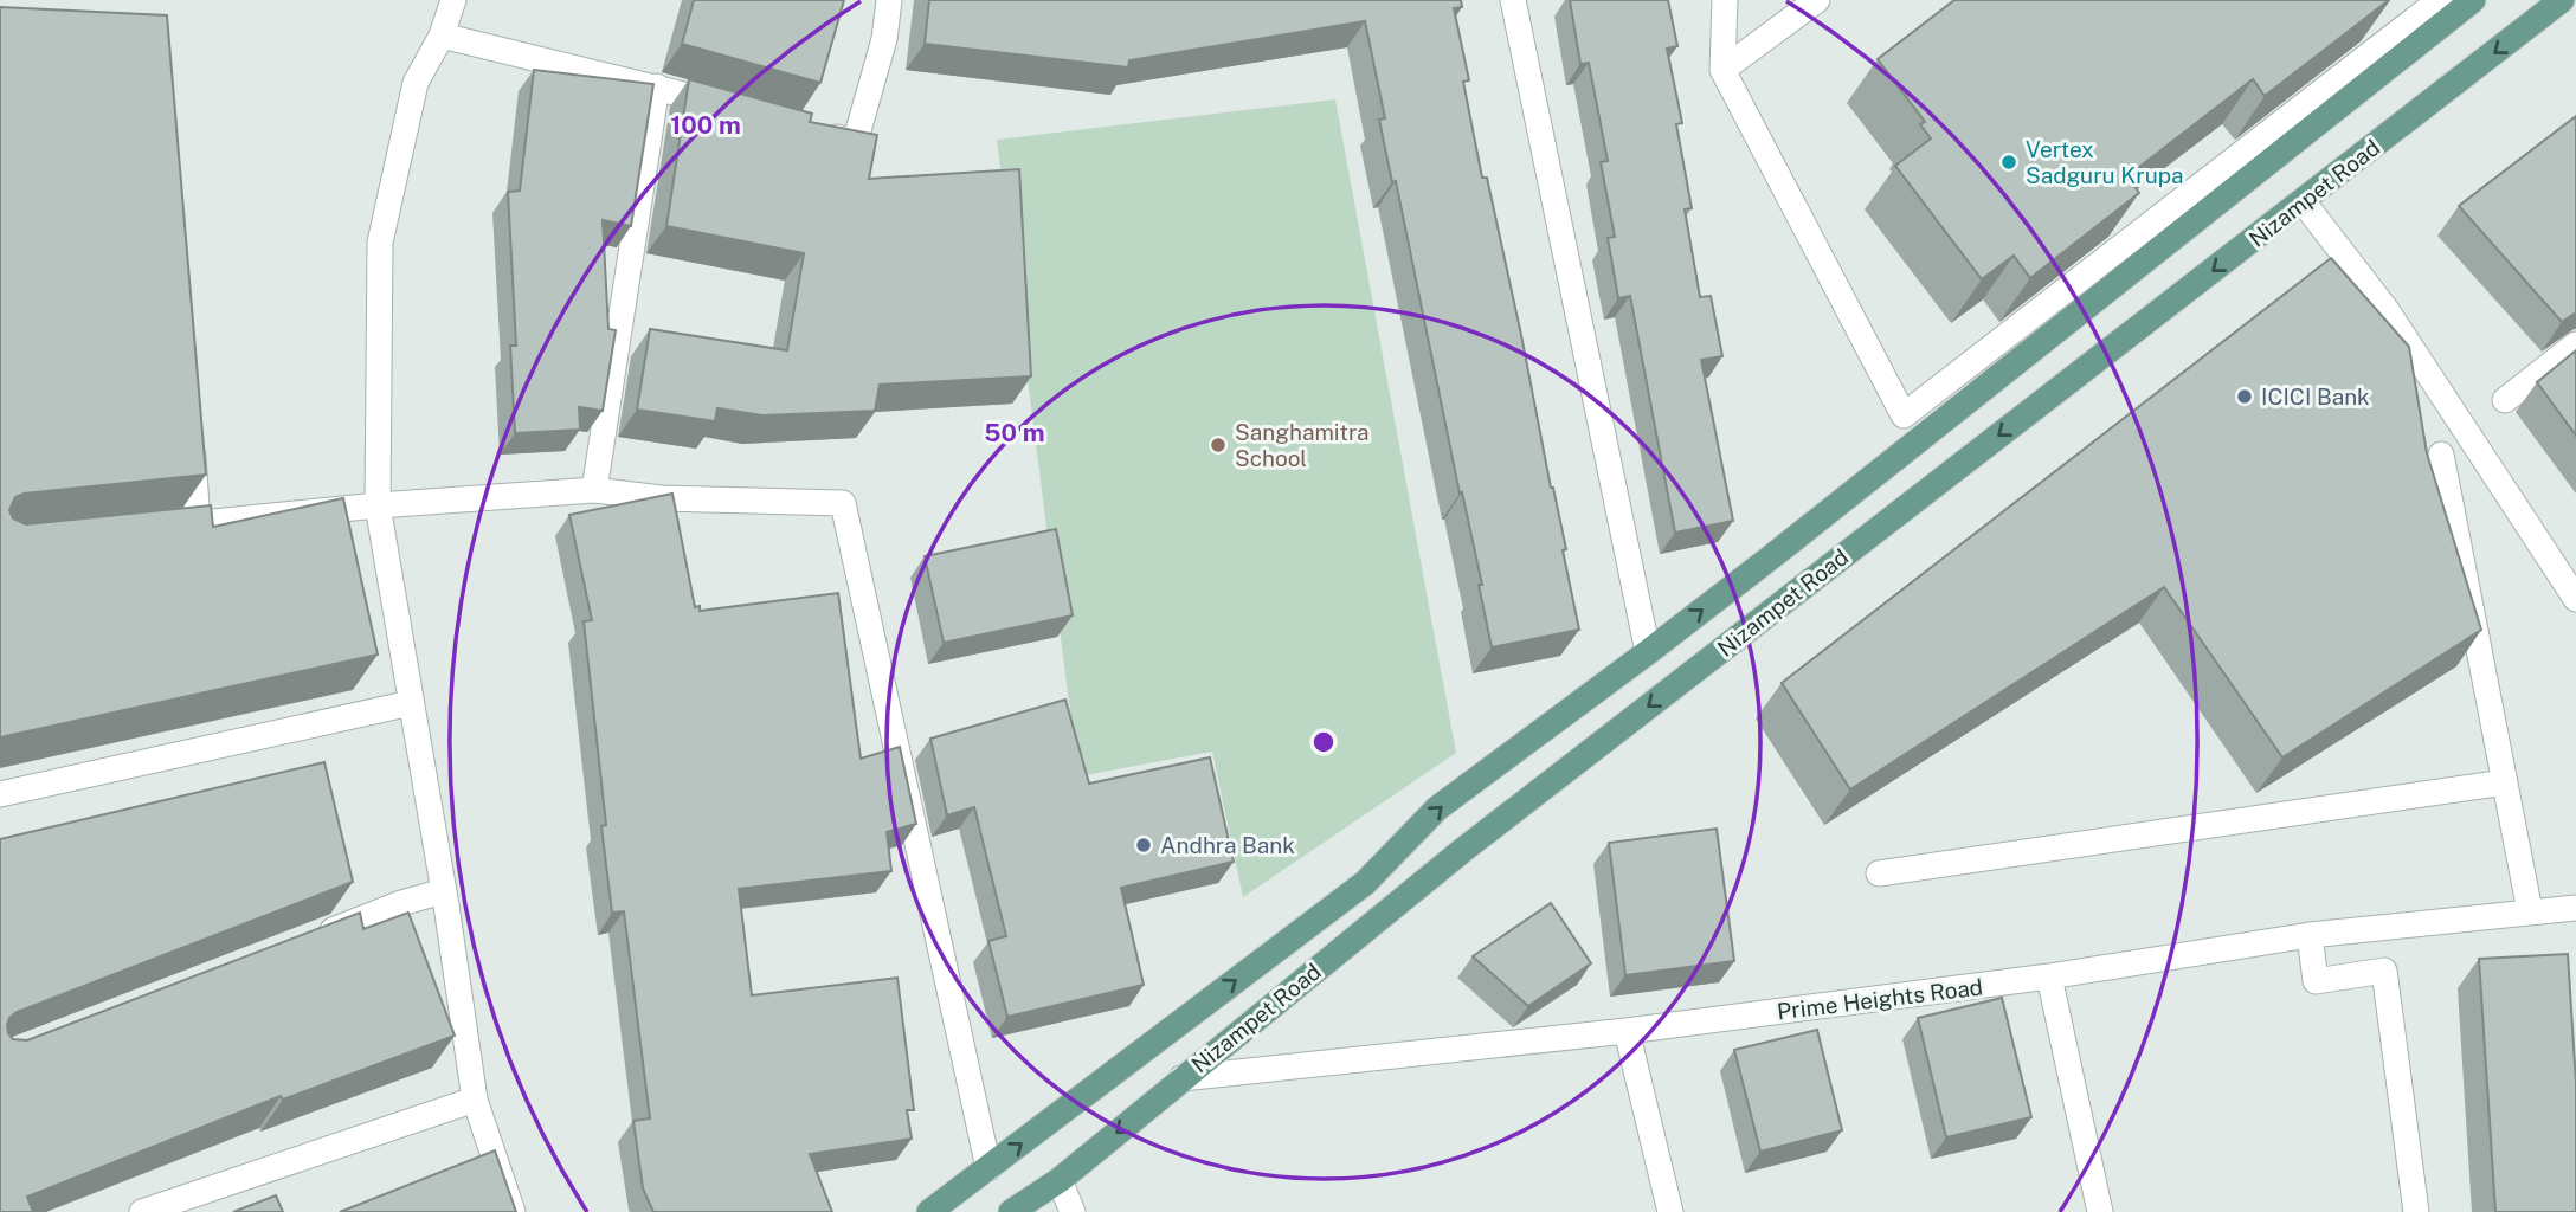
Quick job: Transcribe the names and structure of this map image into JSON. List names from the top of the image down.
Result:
{
  "streets": {
    "main road": ["Nizampet Road"],
    "street": ["Prime Heights Road"]
  },
  "crossings": [
    ["Nizampet Road", "Prime Heights Road"]
  ],
  "places": [
    "Vertex Sadguru Krupa",
    "ICICI Bank",
    "Sanghamitra School",
    "Andhra Bank"
  ],
  "rings": ["100 m", "50 m"]
}
